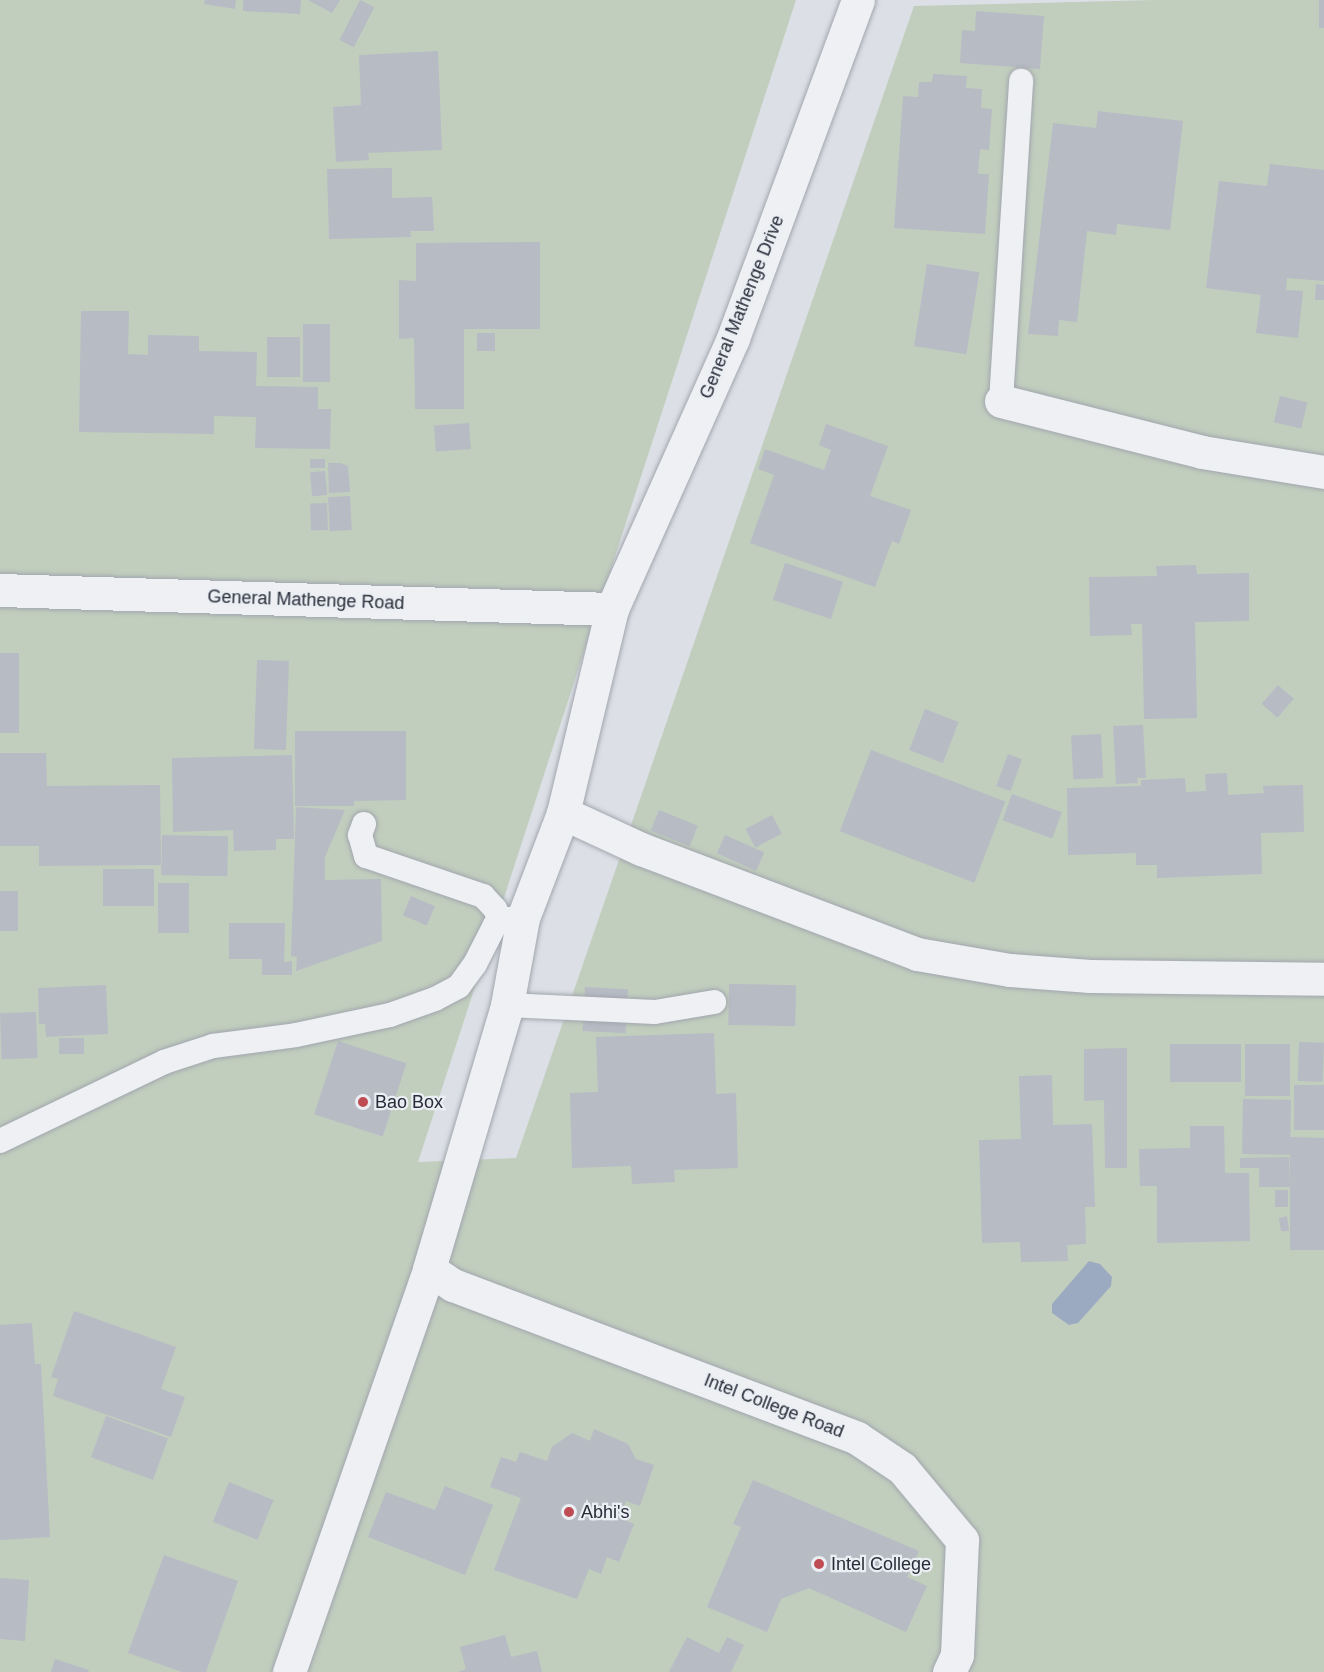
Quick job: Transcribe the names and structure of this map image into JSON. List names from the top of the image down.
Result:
{
  "streets": {
    "street": ["General Mathenge Drive", "General Mathenge Road", "Intel College Road"]
  },
  "crossings": [
    ["General Mathenge Drive", "General Mathenge Road"],
    ["General Mathenge Drive", "Intel College Road"]
  ],
  "places": ["Bao Box", "Abhi's", "Intel College"]
}
